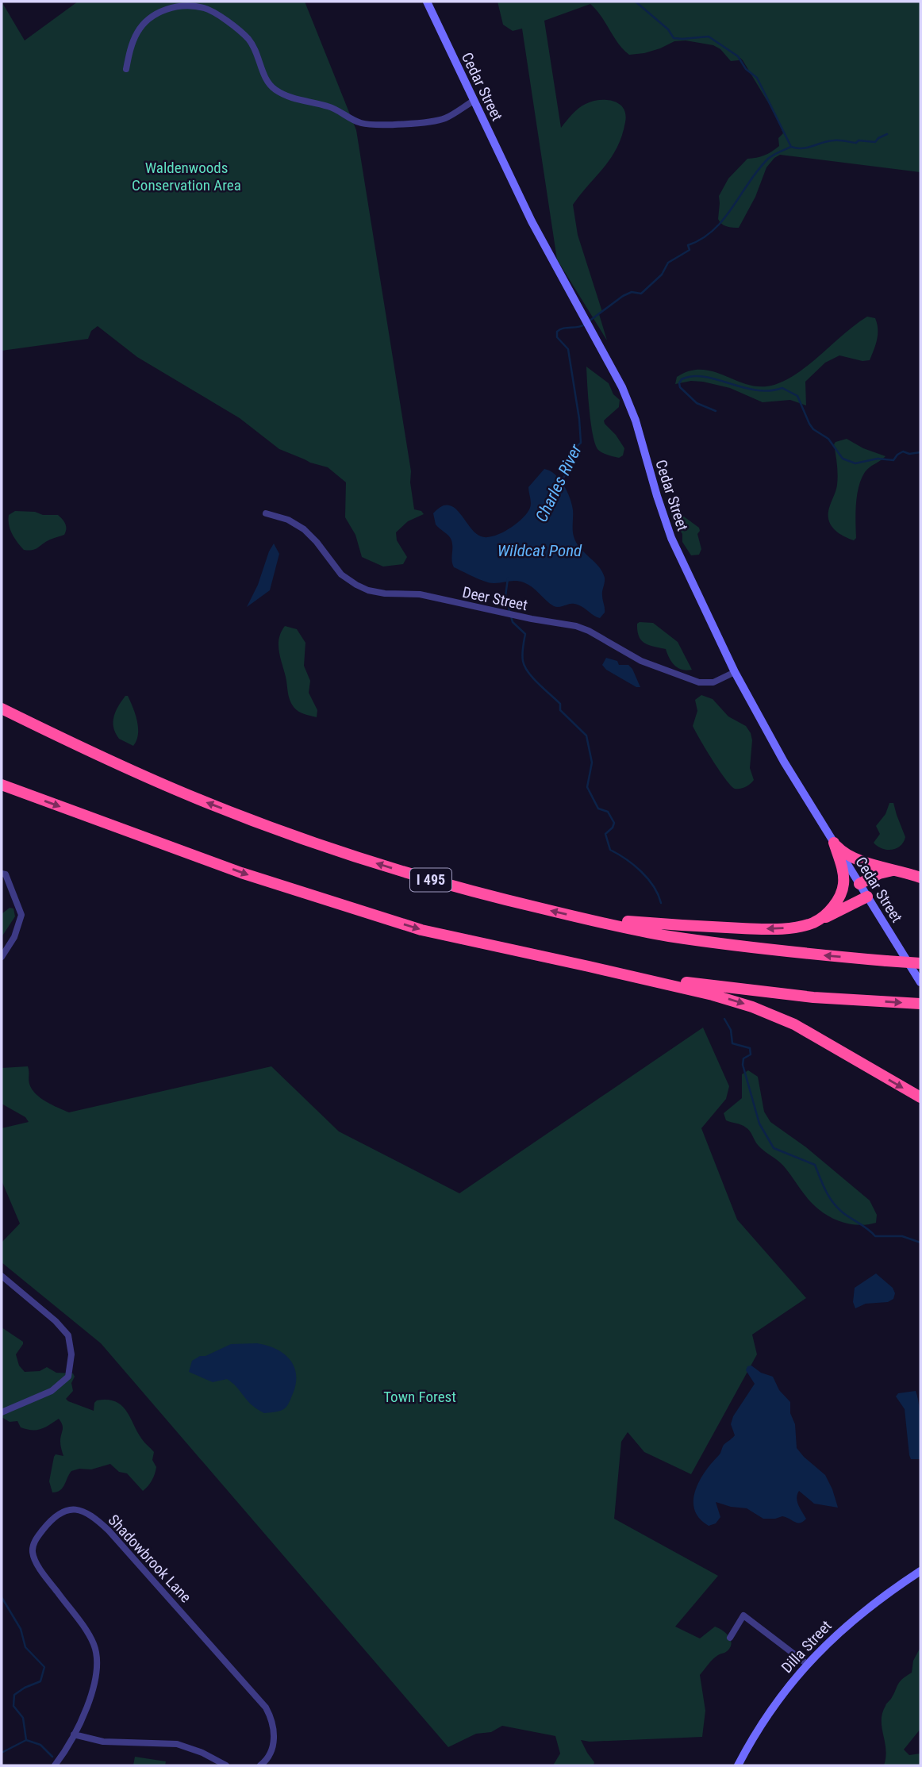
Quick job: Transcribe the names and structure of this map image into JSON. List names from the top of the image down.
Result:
{
  "streets": {
    "highway": ["I 495"],
    "main road": ["Cedar Street", "Dilla Street"],
    "street": ["Deer Street", "Shadowbrook Lane"]
  },
  "crossings": [
    ["Cedar Street", "Deer Street"]
  ],
  "water": ["Charles River", "Wildcat Pond"],
  "parks": ["Waldenwoods Conservation Area", "Town Forest"]
}
